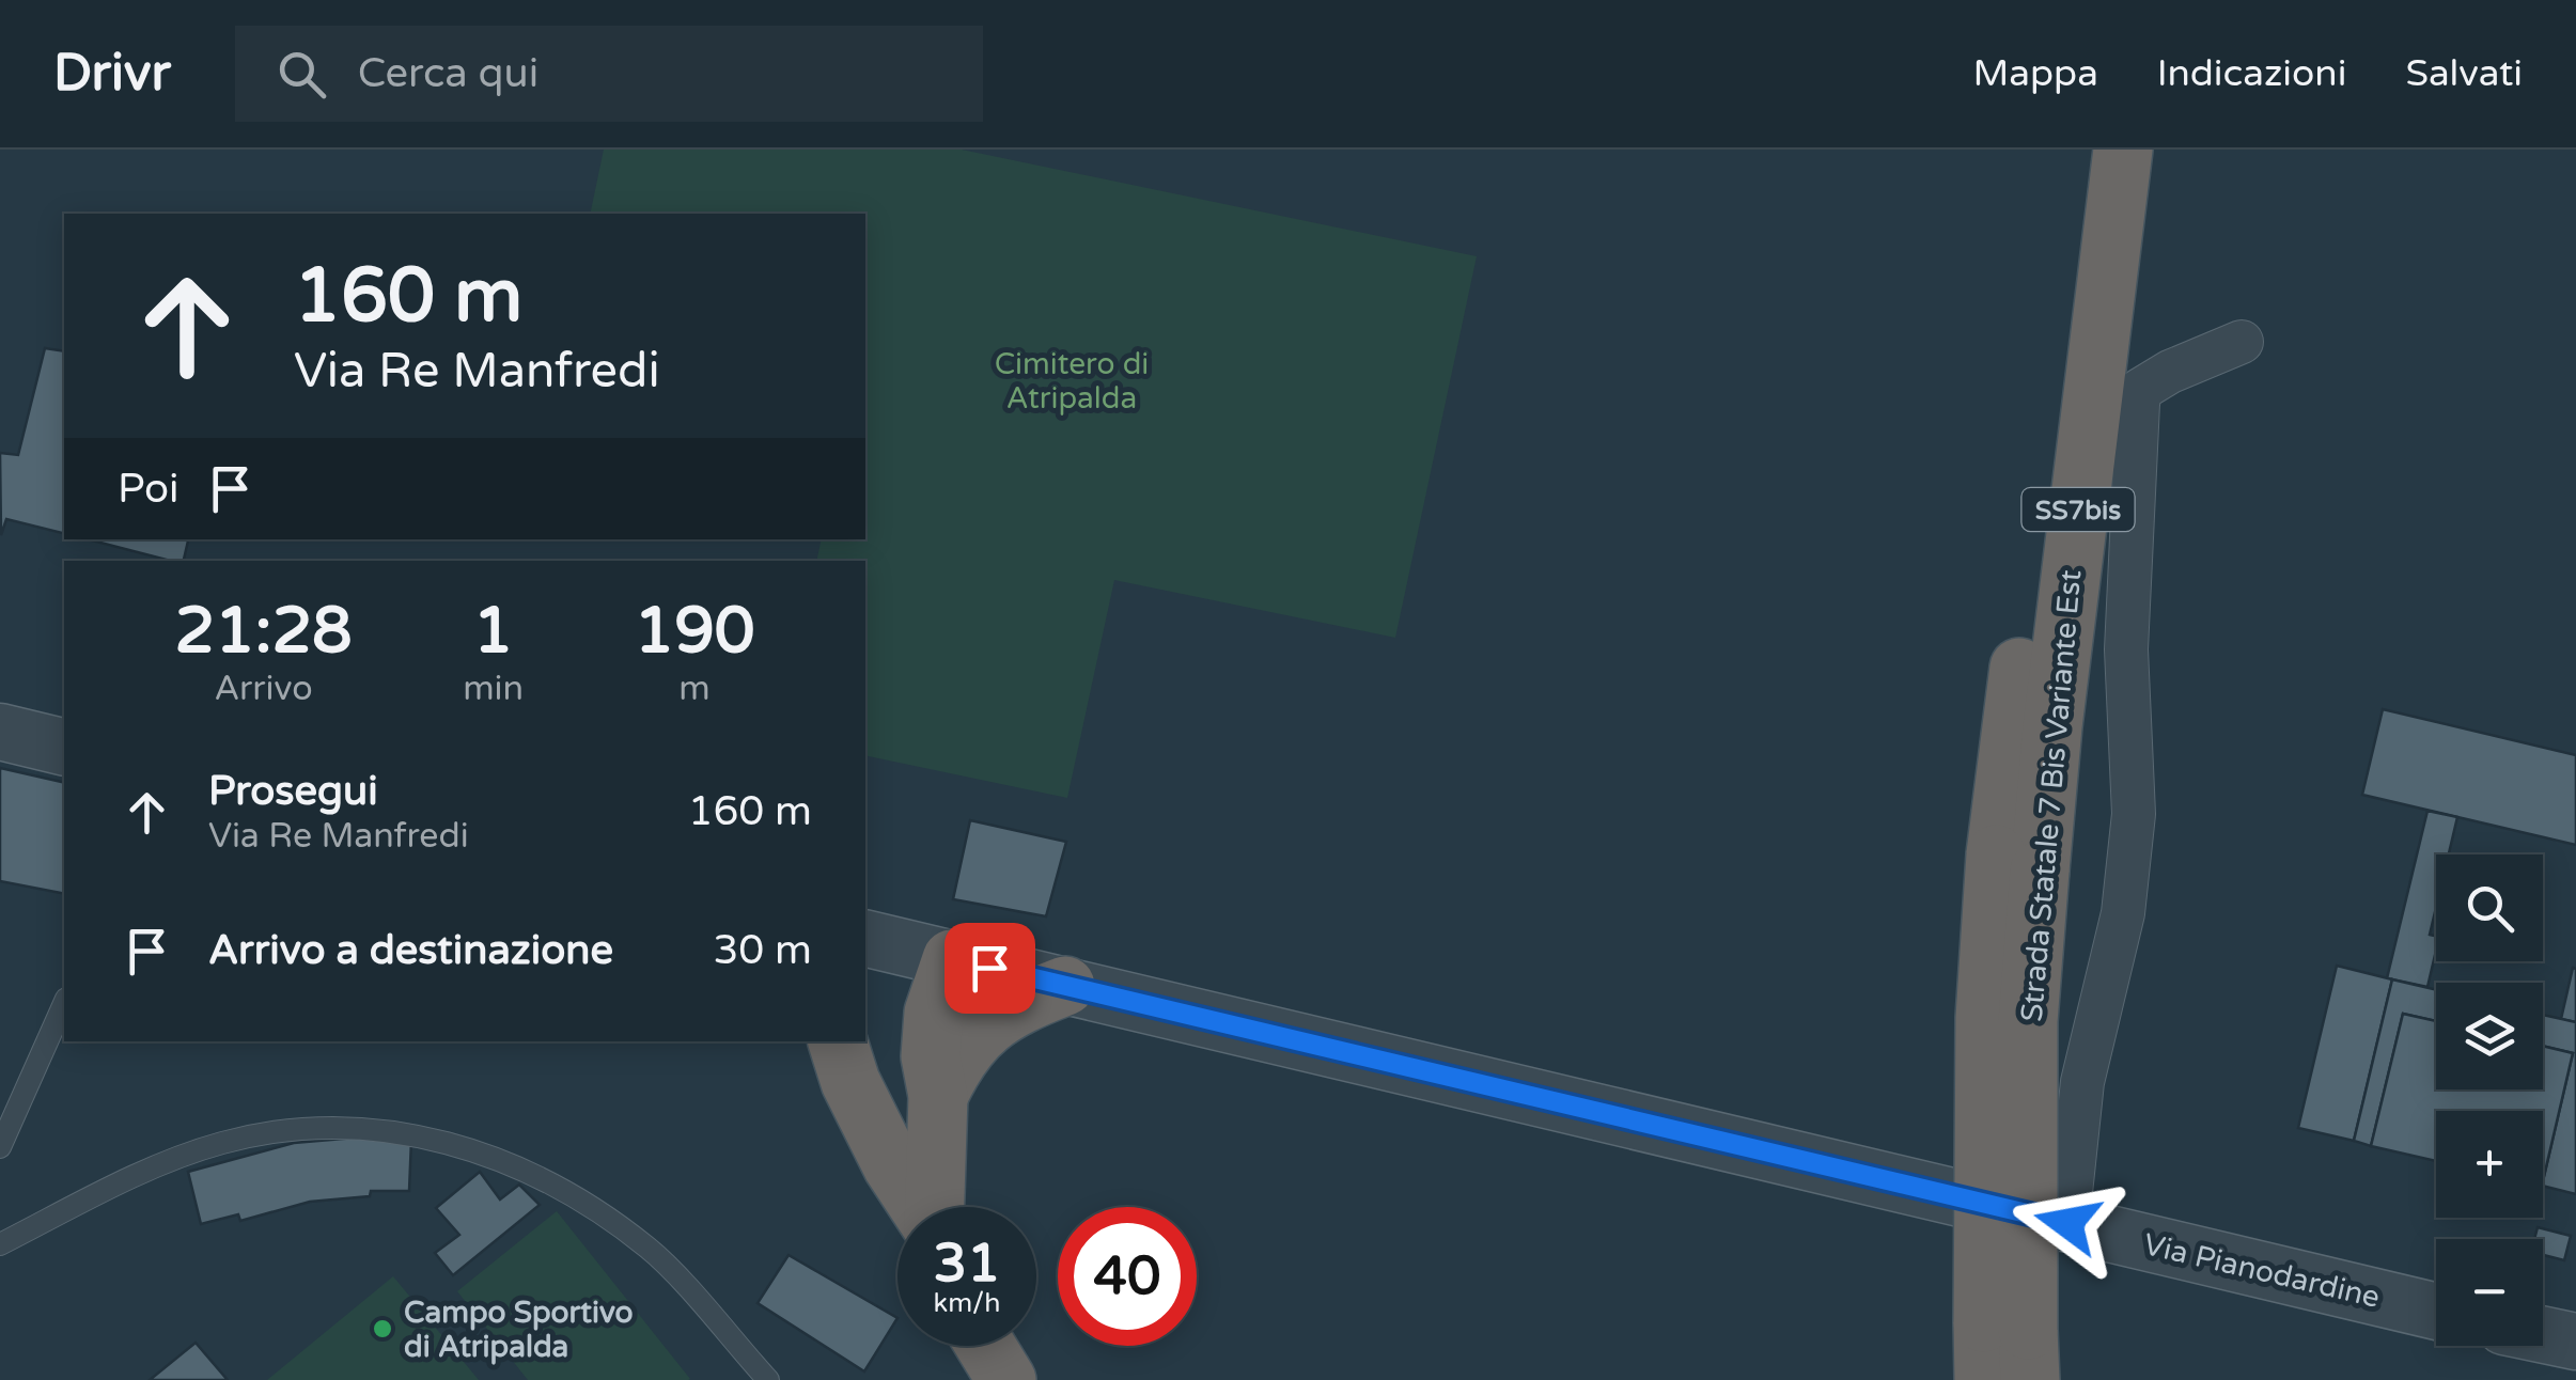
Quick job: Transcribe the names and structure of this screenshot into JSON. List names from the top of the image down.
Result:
{
  "streets": {
    "highway": ["SS7bis", "Strada Statale 7 Bis Variante Est"],
    "street": ["Via Pianodardine"]
  },
  "parks": ["Cimitero di Atripalda"],
  "places": ["Campo Sportivo di Atripalda"],
  "page": {
    "header": "Drivr",
    "search": "Cerca qui",
    "nav": ["Mappa", "Indicazioni", "Salvati"],
    "turn": ["160 m", "Via Re Manfredi"],
    "then": "Poi",
    "eta": [
      "21:28",
      "Arrivo",
      "1",
      "min",
      "190",
      "m"
    ],
    "list": [
      {
        "name": "Prosegui",
        "note": "Via Re Manfredi",
        "value": "160 m"
      },
      {
        "name": "Arrivo a destinazione",
        "value": "30 m"
      }
    ],
    "map_buttons": ["+", "−"],
    "speed": "31 km/h",
    "limit": "40"
  }
}
